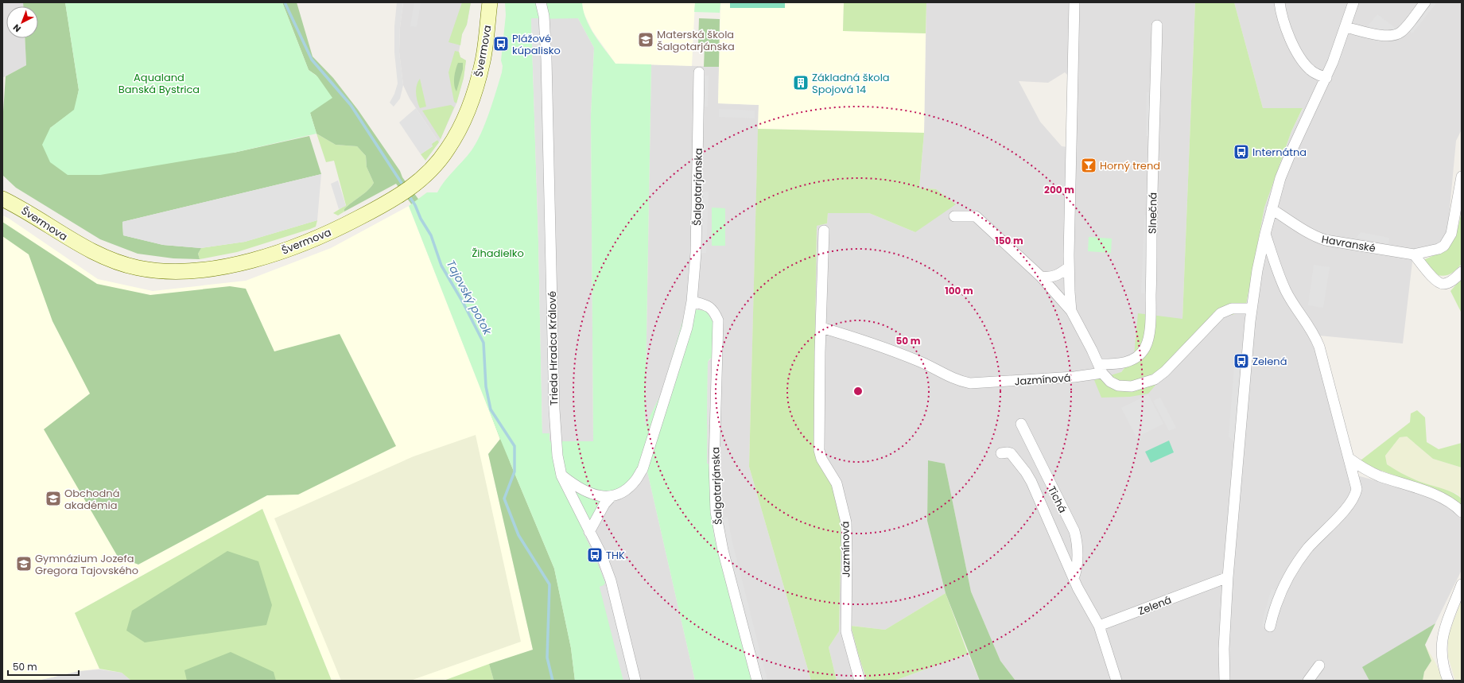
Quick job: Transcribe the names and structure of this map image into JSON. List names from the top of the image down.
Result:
{
  "streets": {
    "street": [
      "Švermova",
      "Šalgotarjánska",
      "Slnečná",
      "Havranské",
      "Trieda Hradca Králové",
      "Jazmínová",
      "Tichá",
      "Zelená"
    ]
  },
  "crossings": [
    ["Šalgotarjánska", "Trieda Hradca Králové"],
    ["Slnečná", "Jazmínová"],
    ["Tichá", "Zelená"]
  ],
  "water": ["Tajovský potok"],
  "parks": ["Aqualand Banská Bystrica", "Žihadielko"],
  "places": {
    "school or university": ["Materská škola Šalgotarjánska", "Obchodná akadémia", "Gymnázium Jozefa Gregora Tajovského"],
    "bus stop": [
      "Plážové kúpalisko",
      "Internátna",
      "Zelená",
      "THK"
    ],
    "building": ["Základná škola Spojová 14"],
    "bar": ["Horný trend"]
  },
  "scale_bar": "50 m",
  "north": "bottom left",
  "rings": [
    "200 m",
    "150 m",
    "100 m",
    "50 m"
  ]
}
